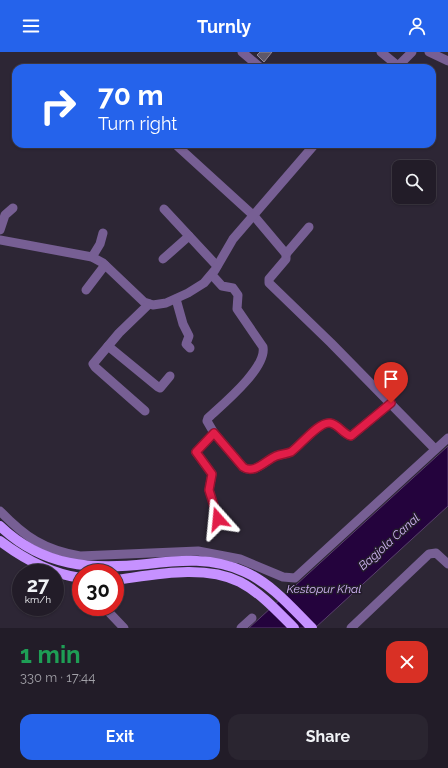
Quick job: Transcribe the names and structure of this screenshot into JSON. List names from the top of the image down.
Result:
{
  "water": ["Bagjola Canal", "Kestopur Khal"],
  "page": {
    "header": "Turnly",
    "turn": ["70 m", "Turn right"],
    "speed": "27 km/h",
    "limit": "30",
    "heading": ["1 min", "330 m · 17:44"],
    "buttons": ["Exit", "Share"]
  }
}
